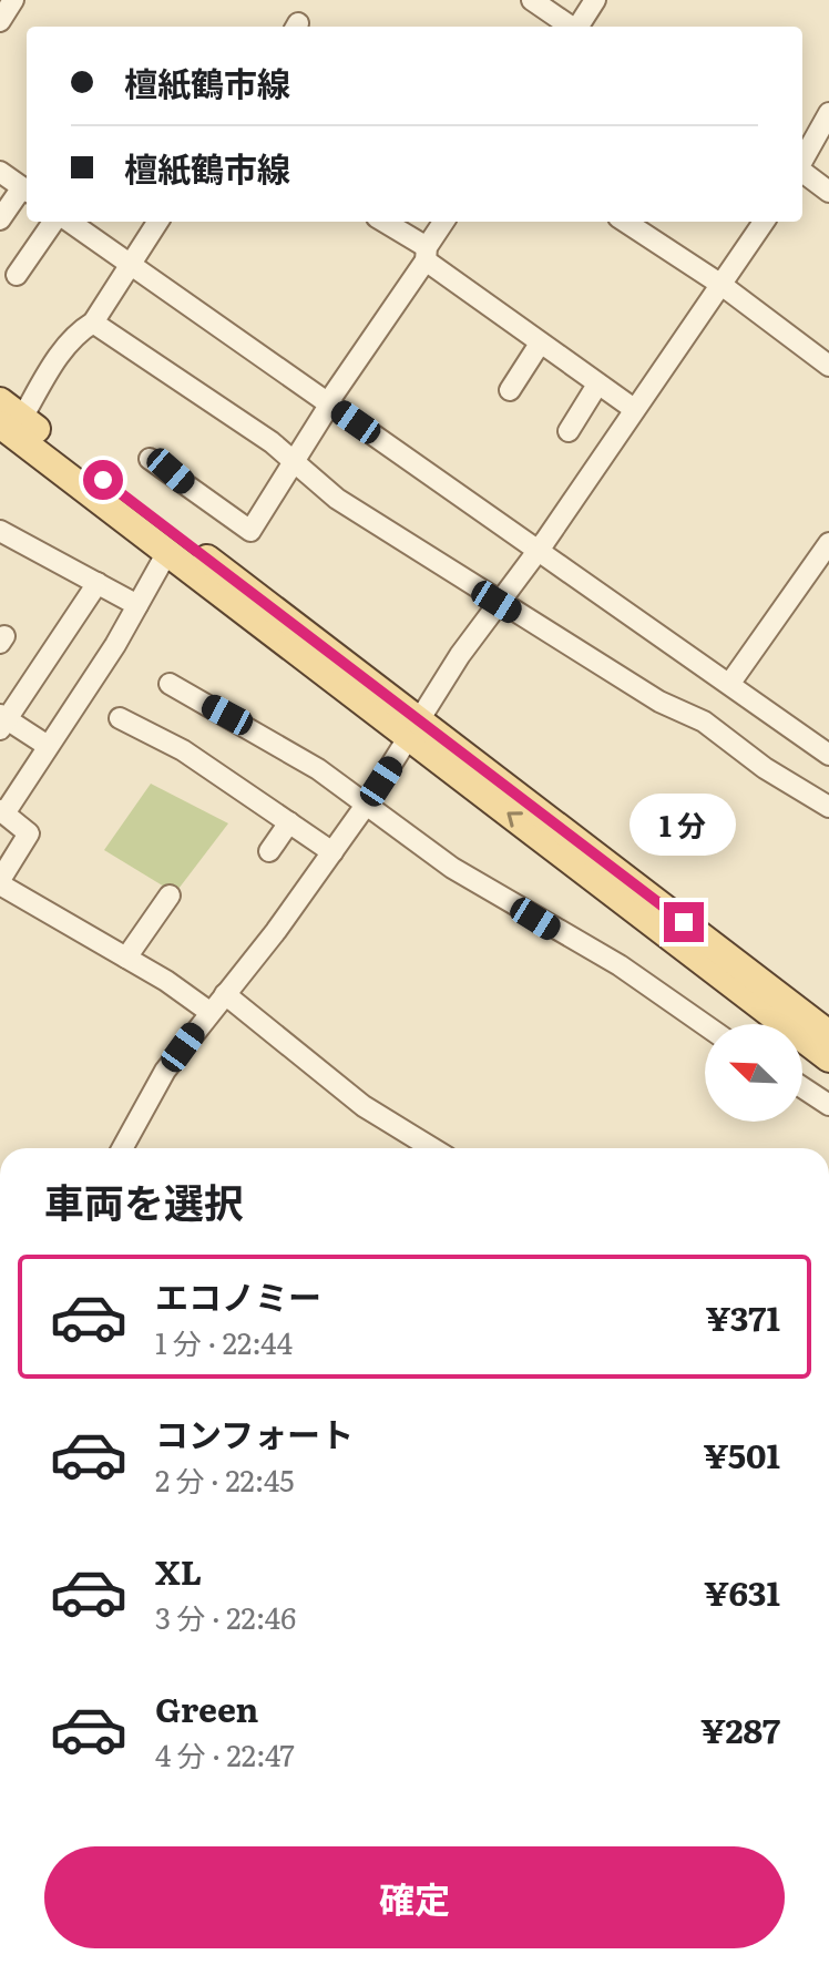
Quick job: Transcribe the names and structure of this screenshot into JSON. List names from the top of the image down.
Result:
{
  "north": "top left",
  "page": {
    "banner": ["檀紙鶴市線", "檀紙鶴市線"],
    "bubble": "1 分",
    "heading": "車両を選択",
    "list": [
      {
        "name": "エコノミー",
        "note": "1 分 · 22:44",
        "value": "¥371"
      },
      {
        "name": "コンフォート",
        "note": "2 分 · 22:45",
        "value": "¥501"
      },
      {
        "name": "XL",
        "note": "3 分 · 22:46",
        "value": "¥631"
      },
      {
        "name": "Green",
        "note": "4 分 · 22:47",
        "value": "¥287"
      }
    ],
    "buttons": "確定"
  }
}
